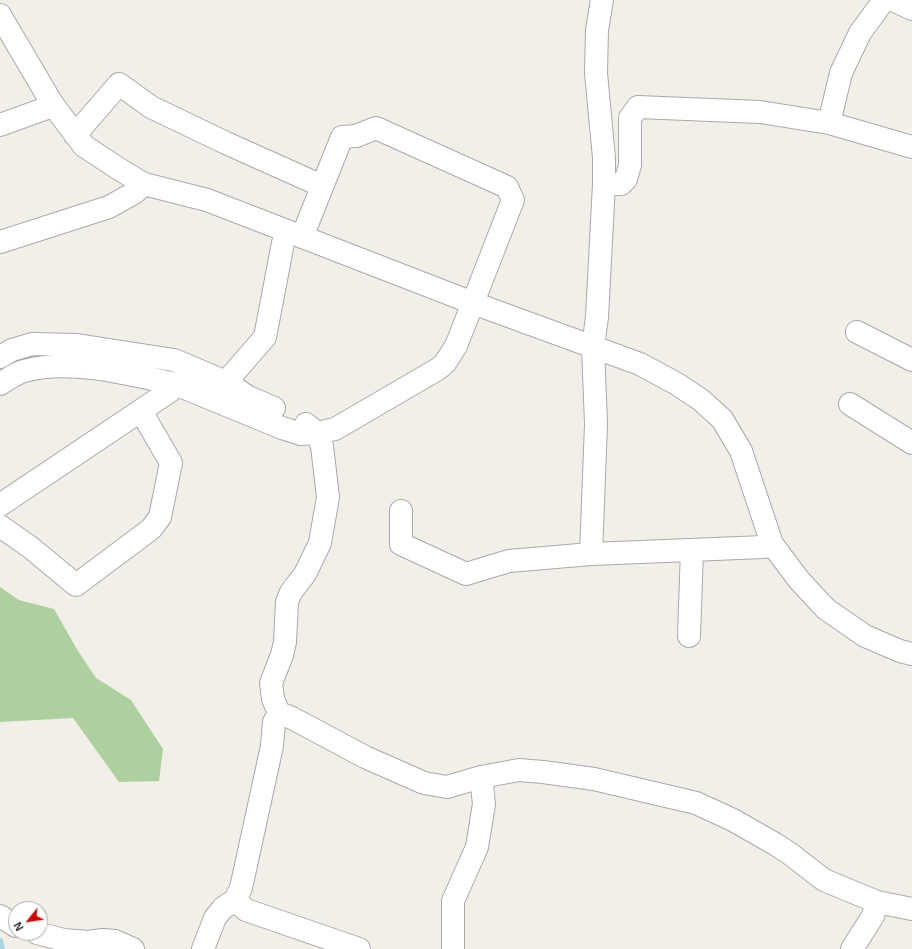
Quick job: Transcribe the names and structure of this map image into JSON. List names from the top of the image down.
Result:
{
  "north": "bottom left"
}
